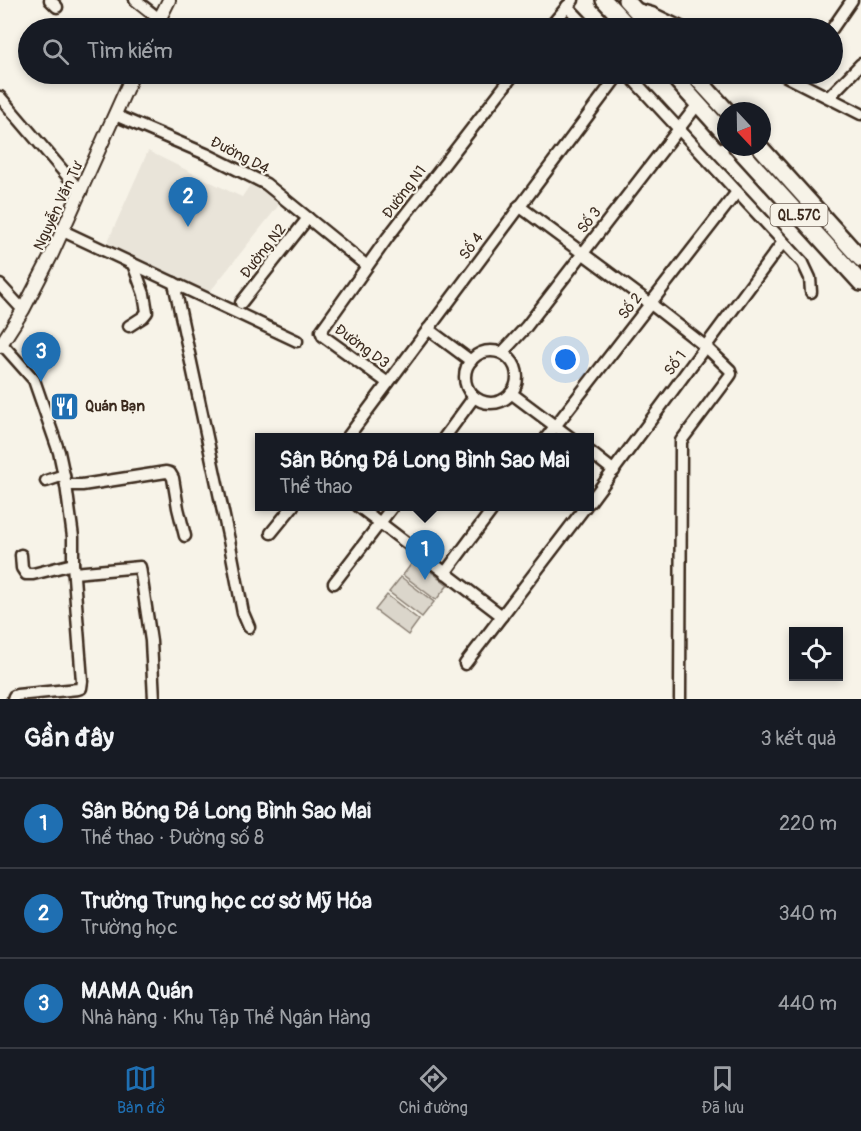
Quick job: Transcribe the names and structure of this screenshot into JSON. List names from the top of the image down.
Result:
{
  "streets": {
    "highway": ["QL.57C"],
    "main road": ["Nguyễn Văn Tư"],
    "street": [
      "Đường D4",
      "Đường N1",
      "Số 3",
      "Số 4",
      "Đường N2",
      "Số 2",
      "Đường D3",
      "Số 1"
    ]
  },
  "crossings": [
    ["Đường D4", "Đường N1"],
    ["Đường D4", "Nguyễn Văn Tư"],
    ["Đường D4", "Đường N2"],
    ["Đường N1", "Đường D3"],
    ["Số 4", "Đường D3"]
  ],
  "places": {
    "restaurant": ["Quán Bạn"]
  },
  "north": "bottom",
  "page": {
    "search": "Tìm kiếm",
    "pins": ["2", "3", "1"],
    "popup": ["Sân Bóng Đá Long Bình Sao Mai", "Thể thao"],
    "heading": ["Gần đây", "3 kết quả"],
    "list": [
      {
        "mark": "1",
        "name": "Sân Bóng Đá Long Bình Sao Mai",
        "note": "Thể thao · Đường số 8",
        "value": "220 m"
      },
      {
        "mark": "2",
        "name": "Trường Trung học cơ sở Mỹ Hóa",
        "note": "Trường học",
        "value": "340 m"
      },
      {
        "mark": "3",
        "name": "MAMA Quán",
        "note": "Nhà hàng · Khu Tập Thể Ngân Hàng",
        "value": "440 m"
      }
    ],
    "nav": ["Bản đồ", "Chỉ đường", "Đã lưu"]
  }
}
